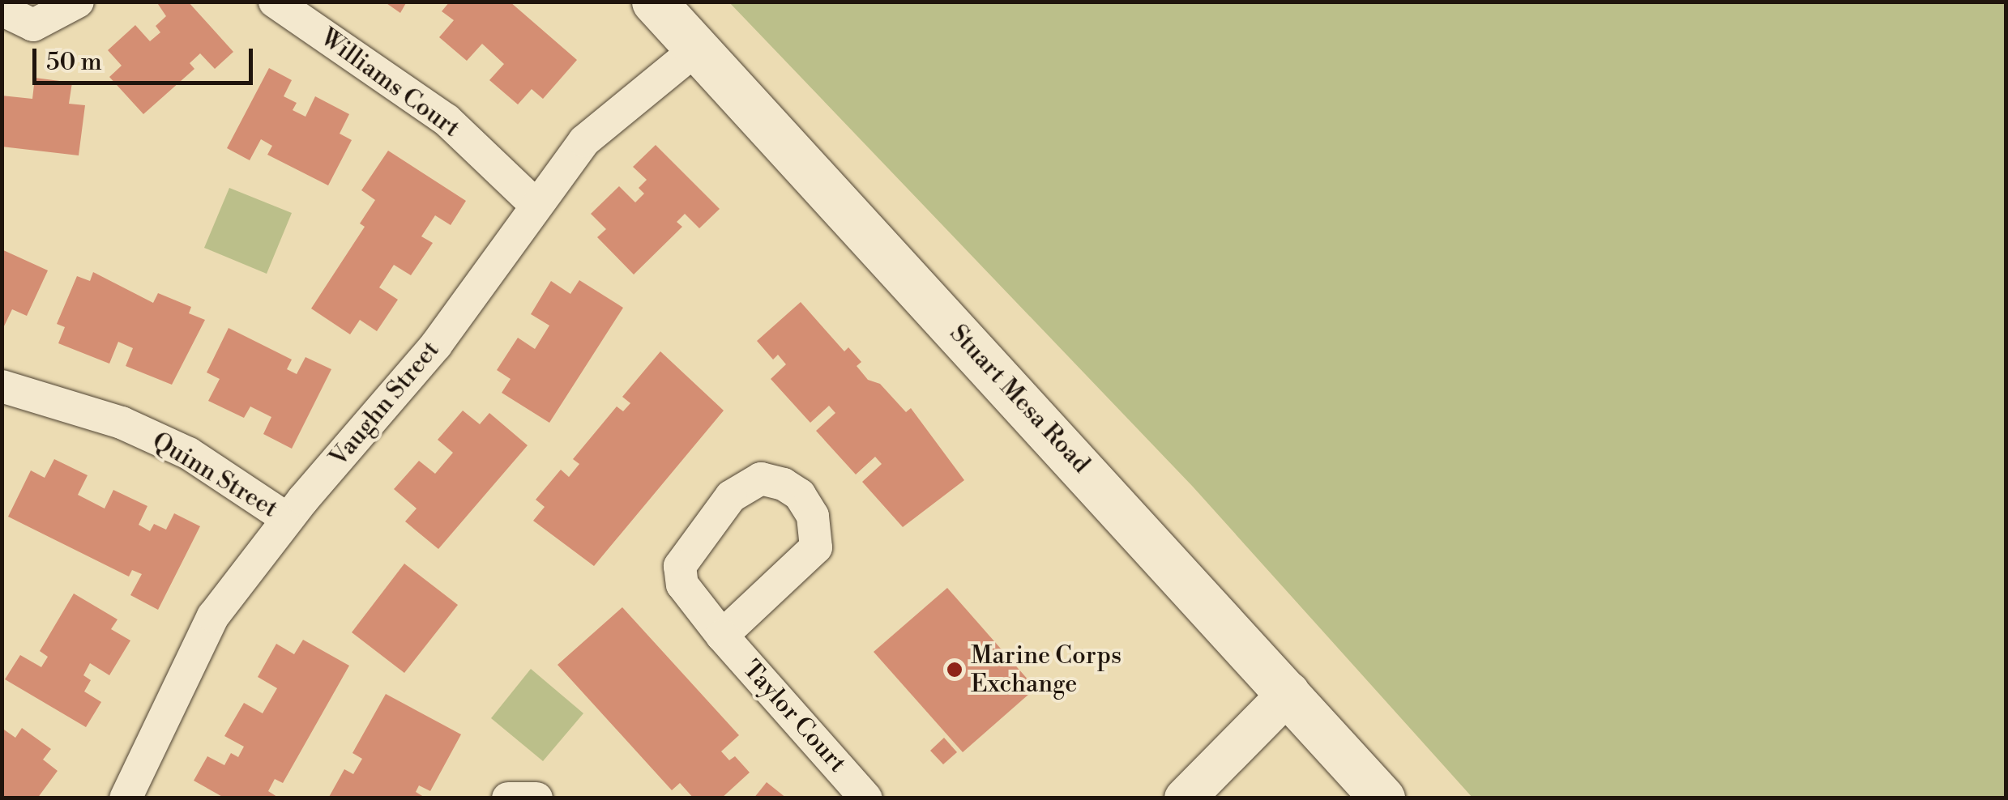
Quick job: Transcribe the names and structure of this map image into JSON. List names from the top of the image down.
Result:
{
  "streets": {
    "main road": ["Stuart Mesa Road"],
    "street": [
      "Williams Court",
      "Vaughn Street",
      "Quinn Street",
      "Taylor Court"
    ]
  },
  "crossings": [
    ["Williams Court", "Vaughn Street"],
    ["Stuart Mesa Road", "Vaughn Street"],
    ["Vaughn Street", "Quinn Street"]
  ],
  "places": ["Marine Corps Exchange"],
  "scale_bar": "50 m"
}
